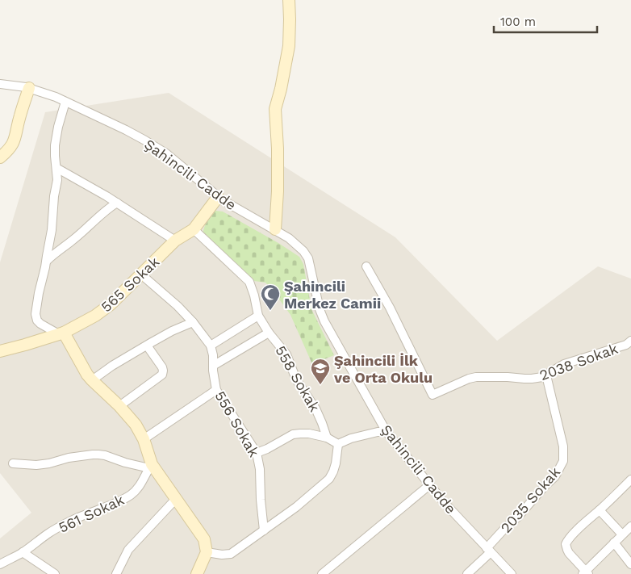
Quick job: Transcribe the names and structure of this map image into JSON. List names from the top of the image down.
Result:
{
  "streets": {
    "street": [
      "Şahincili Cadde",
      "565 Sokak",
      "2038 Sokak",
      "558 Sokak",
      "556 Sokak",
      "2035 Sokak",
      "561 Sokak"
    ]
  },
  "crossings": [
    ["Şahincili Cadde", "565 Sokak"],
    ["Şahincili Cadde", "2035 Sokak"],
    ["565 Sokak", "558 Sokak"],
    ["565 Sokak", "556 Sokak"],
    ["2038 Sokak", "2035 Sokak"]
  ],
  "places": {
    "mosque": ["Şahincili Merkez Camii"],
    "school or university": ["Şahincili İlk ve Orta Okulu"]
  },
  "scale_bar": "100 m"
}
